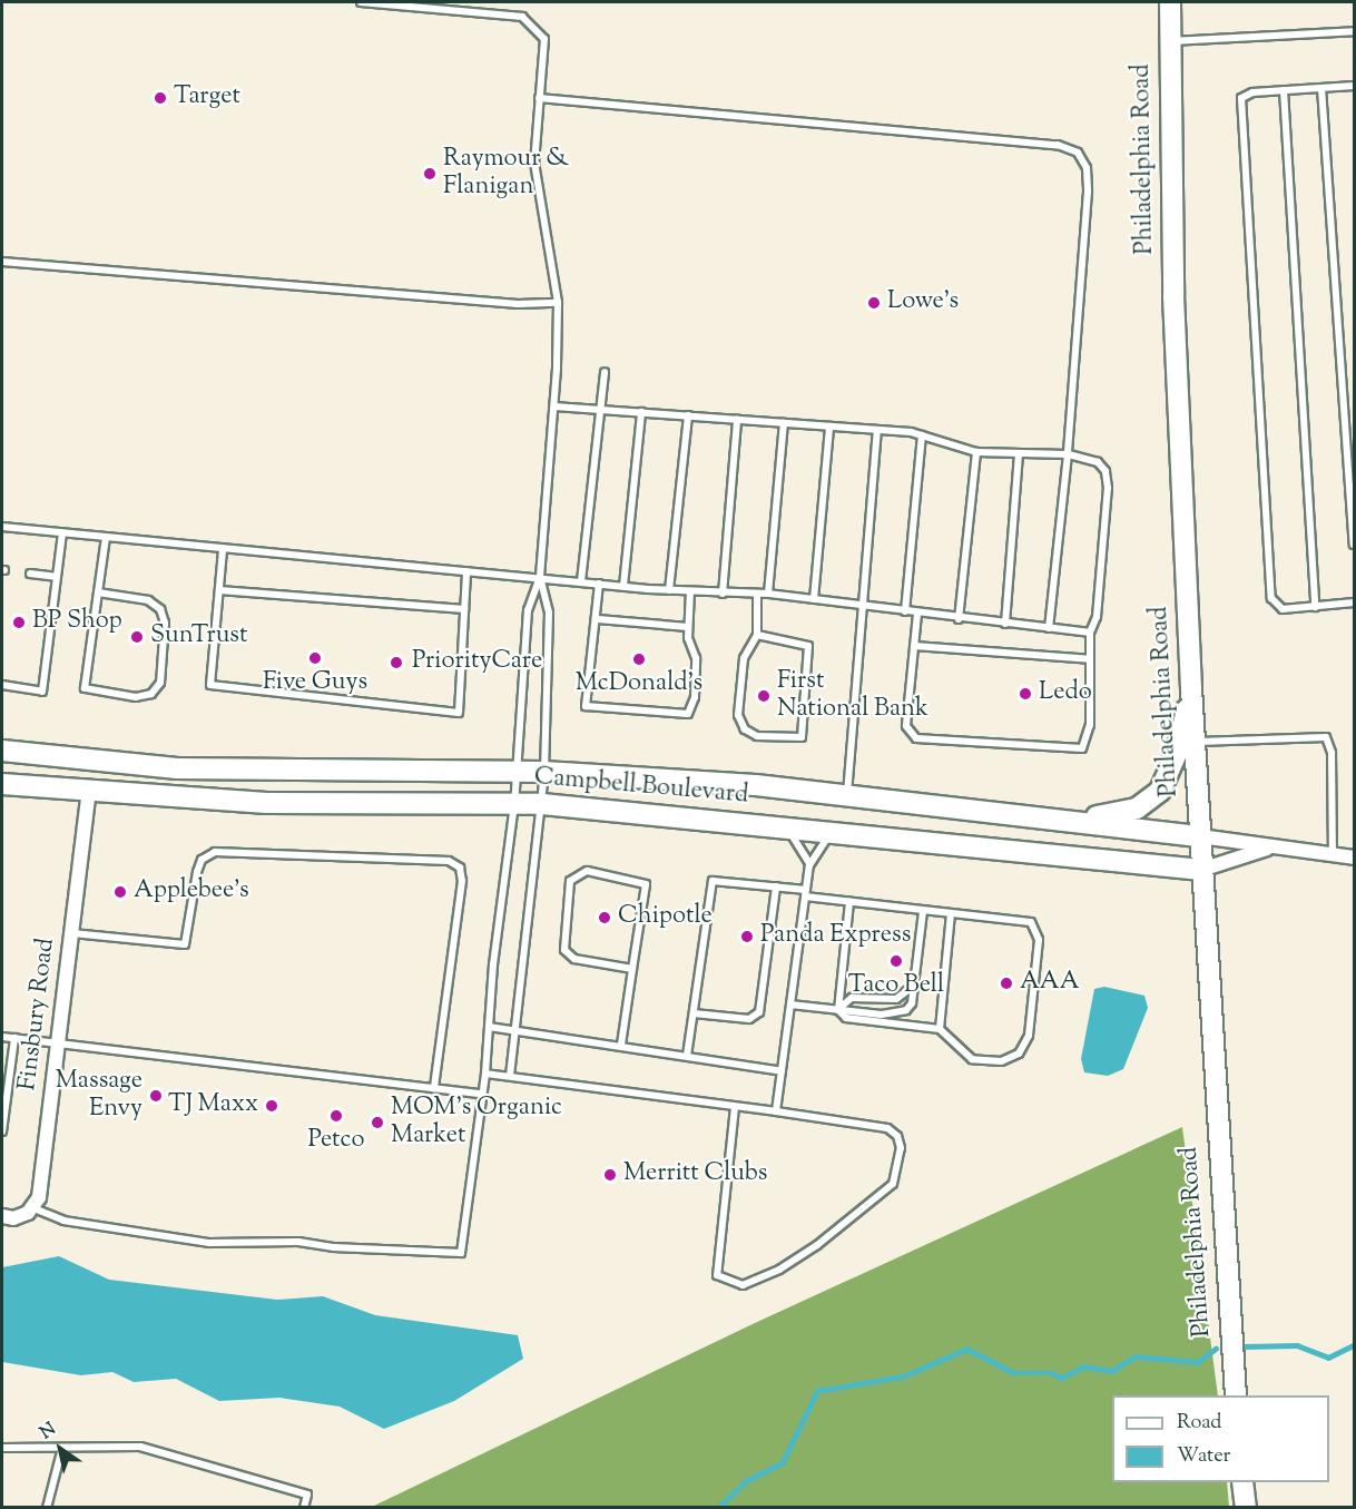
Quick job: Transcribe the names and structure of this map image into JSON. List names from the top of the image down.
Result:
{
  "streets": {
    "main road": ["Philadelphia Road", "Campbell Boulevard"],
    "street": ["Finsbury Road"]
  },
  "crossings": [
    ["Philadelphia Road", "Campbell Boulevard"],
    ["Campbell Boulevard", "Finsbury Road"]
  ],
  "places": [
    "Target",
    "Raymour & Flanigan",
    "Lowe's",
    "BP Shop",
    "SunTrust",
    "Five Guys",
    "McDonald's",
    "PriorityCare",
    "Ledo",
    "First National Bank",
    "Applebee's",
    "Chipotle",
    "Panda Express",
    "Taco Bell",
    "AAA",
    "Massage Envy",
    "TJ Maxx",
    "Petco",
    "MOM's Organic Market",
    "Merritt Clubs"
  ],
  "legend": ["Road", "Water"],
  "north": "top left"
}
